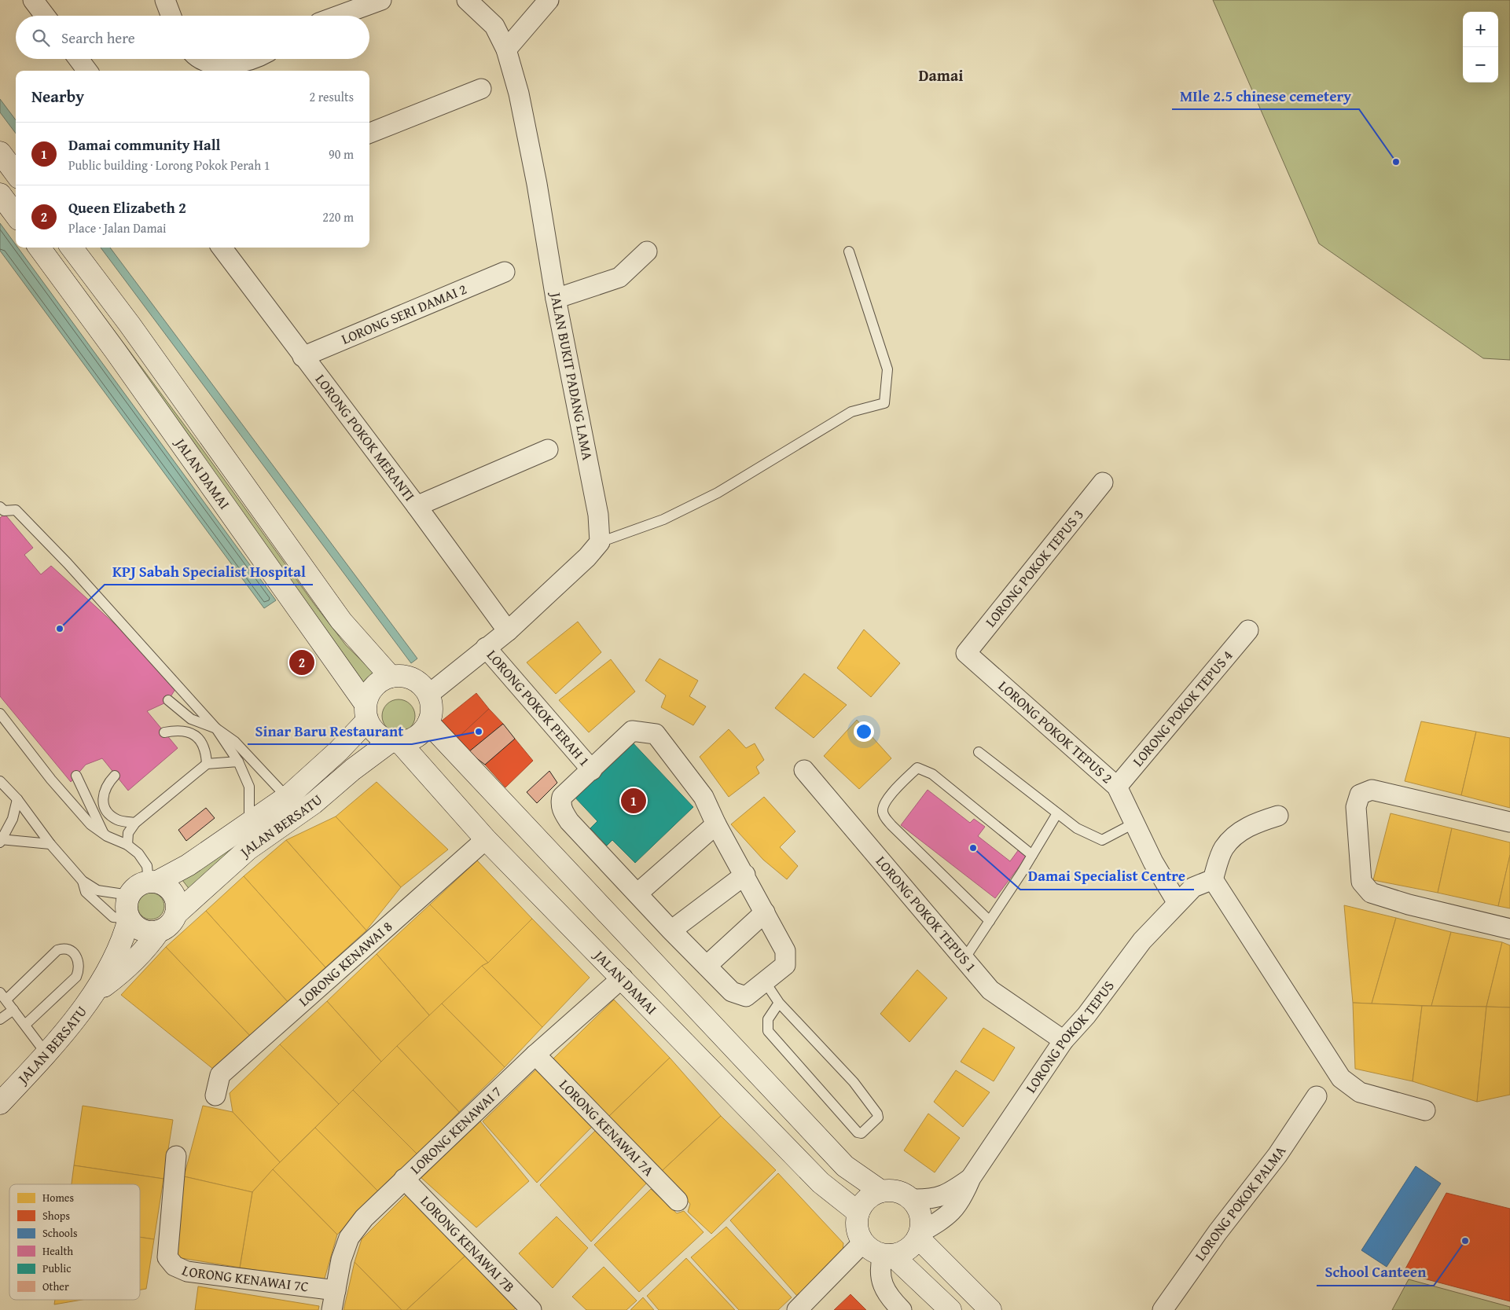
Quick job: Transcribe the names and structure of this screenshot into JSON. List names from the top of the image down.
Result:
{
  "streets": {
    "main road": ["JALAN DAMAI", "JALAN BERSATU"],
    "street": [
      "LORONG SERI DAMAI 2",
      "JALAN BUKIT PADANG LAMA",
      "LORONG POKOK MERANTI",
      "LORONG POKOK TEPUS 3",
      "LORONG POKOK TEPUS 4",
      "LORONG POKOK PERAH 1",
      "LORONG POKOK TEPUS 2",
      "LORONG POKOK TEPUS 1",
      "LORONG KENAWAI 8",
      "LORONG POKOK TEPUS",
      "LORONG KENAWAI 7A",
      "LORONG KENAWAI 7",
      "LORONG POKOK PALMA",
      "LORONG KENAWAI 7B",
      "LORONG KENAWAI 7C"
    ]
  },
  "crossings": [
    ["LORONG SERI DAMAI 2", "LORONG POKOK MERANTI"],
    ["JALAN DAMAI", "JALAN BERSATU"],
    ["JALAN DAMAI", "LORONG KENAWAI 8"],
    ["JALAN DAMAI", "LORONG POKOK TEPUS"],
    ["JALAN DAMAI", "LORONG KENAWAI 7"],
    ["LORONG POKOK TEPUS 3", "LORONG POKOK TEPUS 2"],
    ["LORONG POKOK TEPUS 4", "LORONG POKOK TEPUS 2"],
    ["LORONG POKOK TEPUS 2", "LORONG POKOK TEPUS"],
    ["LORONG POKOK TEPUS 1", "LORONG POKOK TEPUS"],
    ["LORONG KENAWAI 7A", "LORONG KENAWAI 7"],
    ["LORONG KENAWAI 7", "LORONG KENAWAI 7B"],
    ["LORONG KENAWAI 7", "LORONG KENAWAI 7C"]
  ],
  "districts": ["Damai"],
  "places": [
    "MIle 2.5 chinese cemetery",
    "KPJ Sabah Specialist Hospital",
    "Sinar Baru Restaurant",
    "Damai Specialist Centre",
    "School Canteen"
  ],
  "legend": [
    "Homes",
    "Shops",
    "Schools",
    "Health",
    "Public",
    "Other"
  ],
  "page": {
    "map_buttons": ["+", "−"],
    "search": "Search here",
    "heading": ["Nearby", "2 results"],
    "list": [
      {
        "mark": "1",
        "name": "Damai community Hall",
        "note": "Public building · Lorong Pokok Perah 1",
        "value": "90 m"
      },
      {
        "mark": "2",
        "name": "Queen Elizabeth 2",
        "note": "Place · Jalan Damai",
        "value": "220 m"
      }
    ],
    "pins": ["2", "1"]
  }
}
